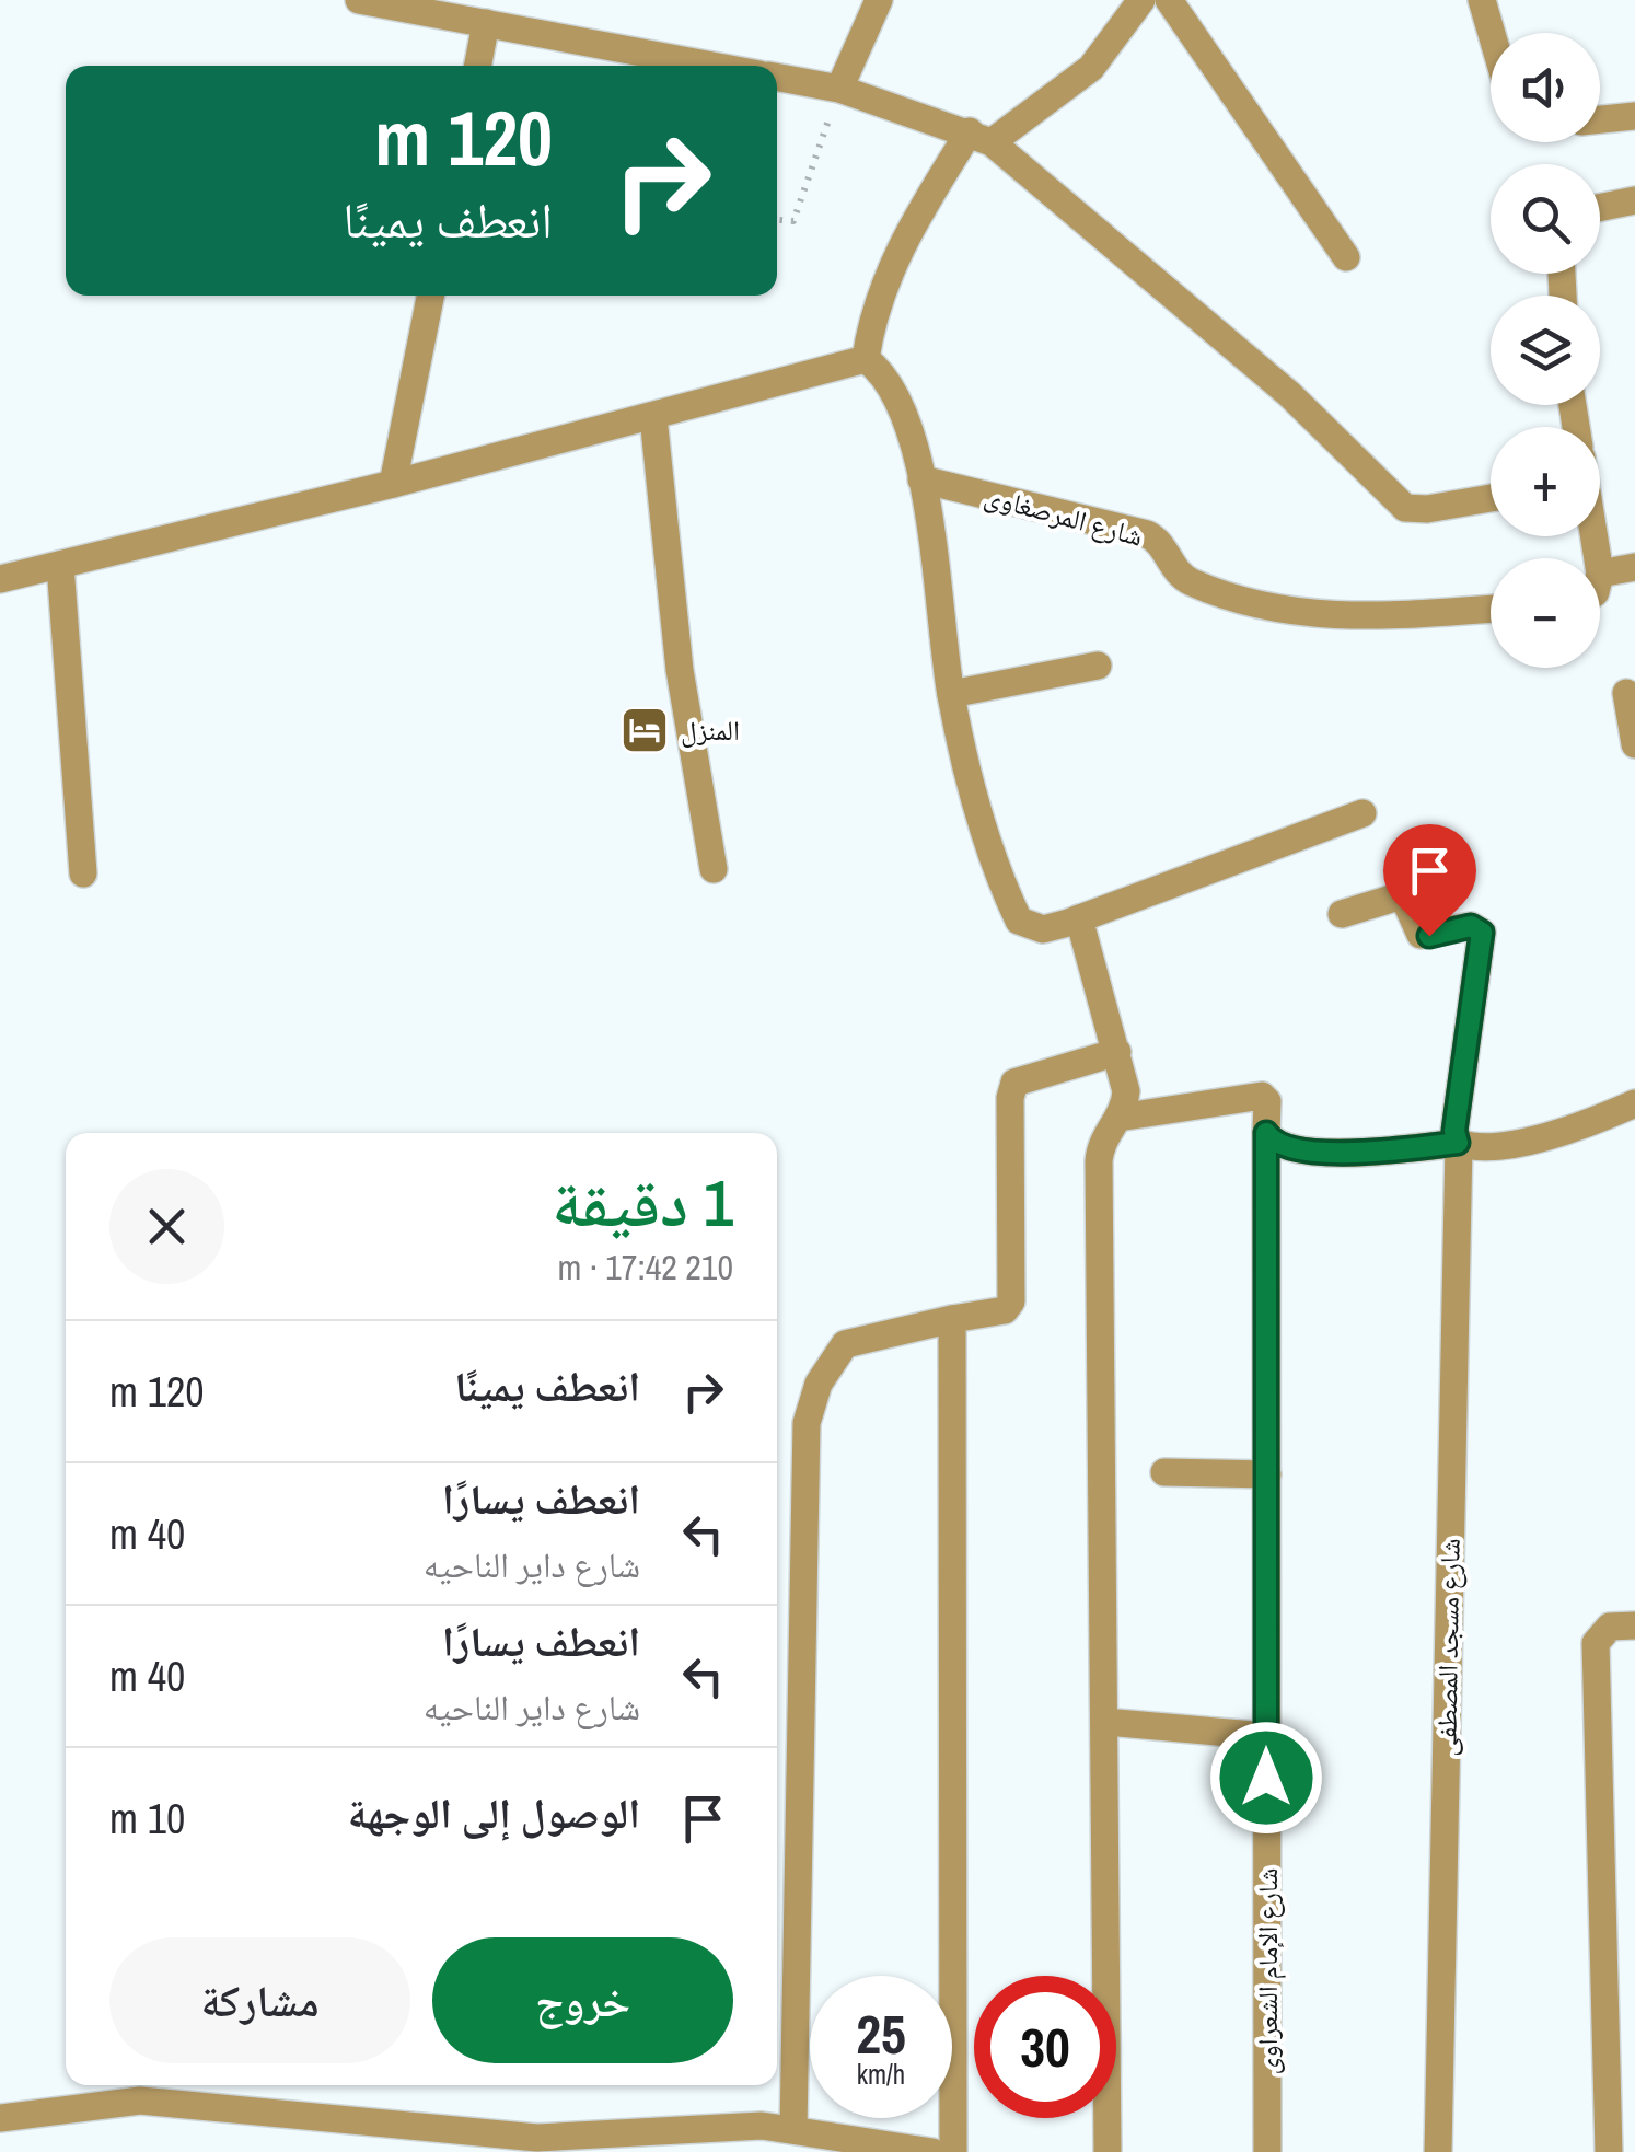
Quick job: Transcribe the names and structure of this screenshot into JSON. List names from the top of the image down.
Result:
{
  "streets": {
    "street": ["شارع المرصغاوى", "شارع مسجد المصطفى", "شارع الإمام الشعراوى"]
  },
  "places": {
    "hotel": ["المنزل"]
  },
  "page": {
    "map_buttons": ["+", "−"],
    "turn": ["120 m", "انعطف يمينًا"],
    "heading": ["1 دقيقة", "210 m · 17:42"],
    "list": [
      {
        "name": "انعطف يمينًا",
        "value": "120 m"
      },
      {
        "name": "انعطف يسارًا",
        "note": "شارع داير الناحيه",
        "value": "40 m"
      },
      {
        "name": "انعطف يسارًا",
        "note": "شارع داير الناحيه",
        "value": "40 m"
      },
      {
        "name": "الوصول إلى الوجهة",
        "value": "10 m"
      }
    ],
    "buttons": ["خروج", "مشاركة"],
    "speed": "25 km/h",
    "limit": "30"
  }
}
